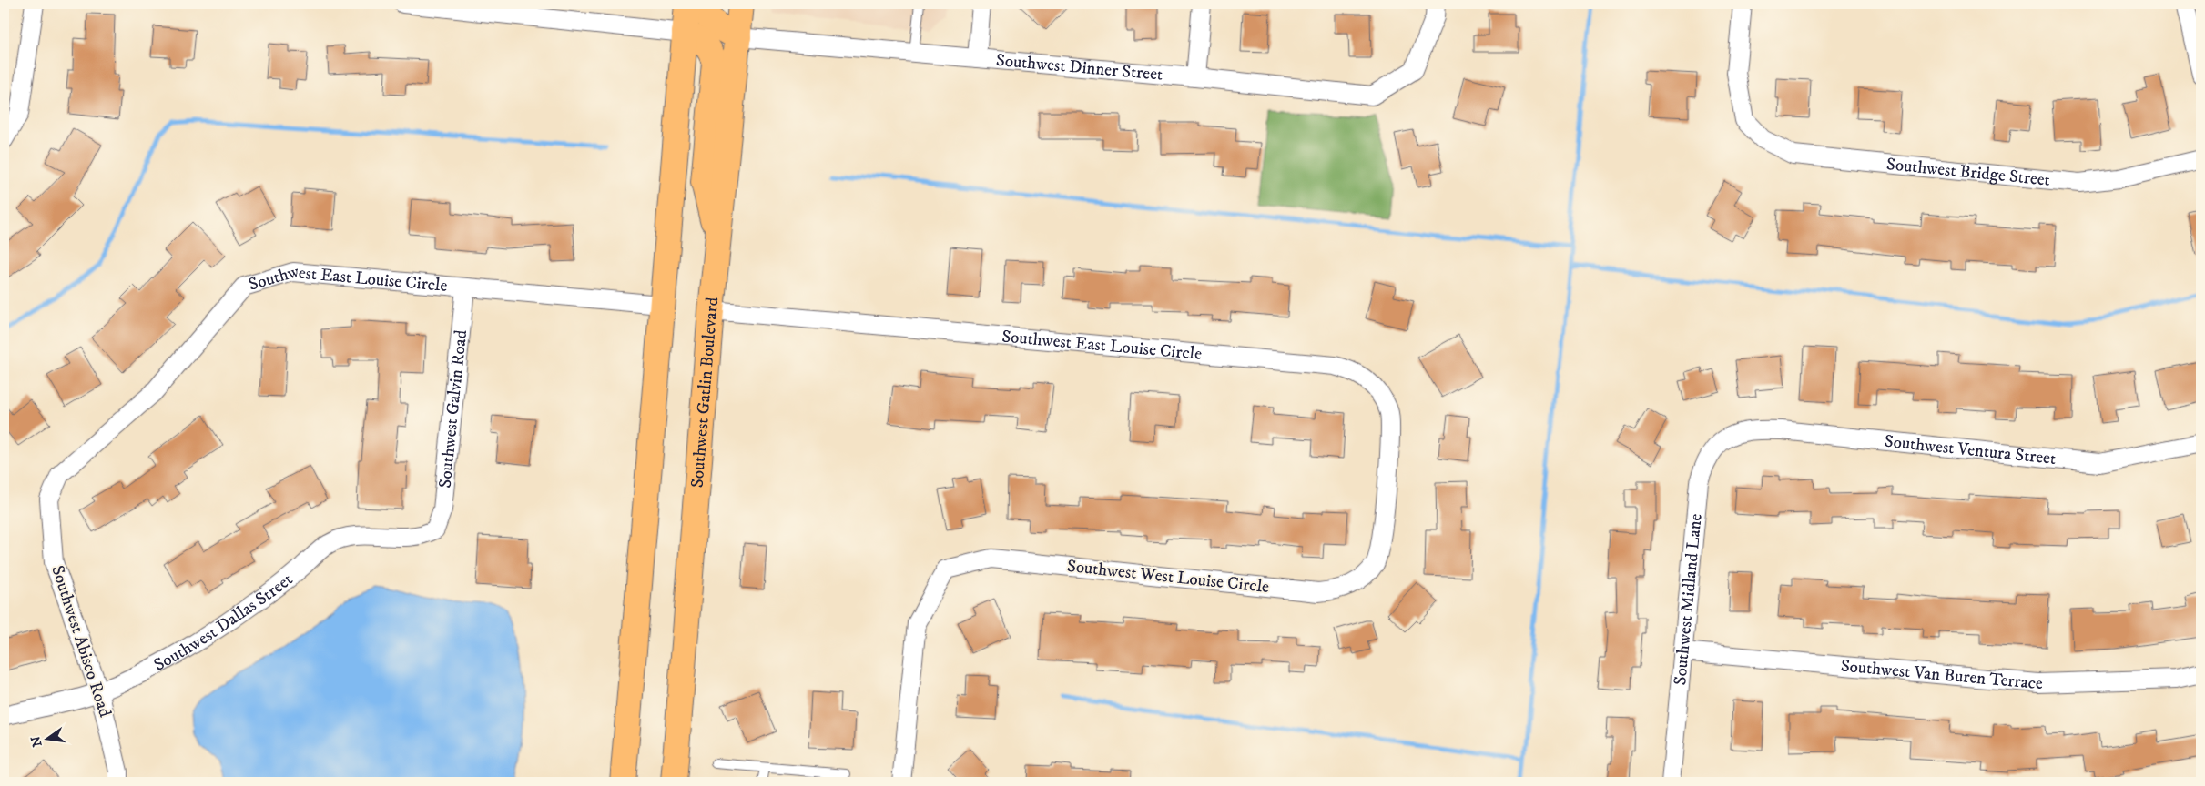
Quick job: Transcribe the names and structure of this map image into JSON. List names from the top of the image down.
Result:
{
  "streets": {
    "main road": ["Southwest Gatlin Boulevard"],
    "street": [
      "Southwest Dinner Street",
      "Southwest Bridge Street",
      "Southwest East Louise Circle",
      "Southwest Galvin Road",
      "Southwest Ventura Street",
      "Southwest West Louise Circle",
      "Southwest Midland Lane",
      "Southwest Dallas Street",
      "Southwest Abisco Road",
      "Southwest Van Buren Terrace"
    ]
  },
  "crossings": [
    ["Southwest Dinner Street", "Southwest Gatlin Boulevard"],
    ["Southwest East Louise Circle", "Southwest Gatlin Boulevard"],
    ["Southwest East Louise Circle", "Southwest Galvin Road"],
    ["Southwest East Louise Circle", "Southwest West Louise Circle"],
    ["Southwest East Louise Circle", "Southwest Abisco Road"],
    ["Southwest Galvin Road", "Southwest Dallas Street"],
    ["Southwest Ventura Street", "Southwest Midland Lane"],
    ["Southwest Midland Lane", "Southwest Van Buren Terrace"],
    ["Southwest Dallas Street", "Southwest Abisco Road"]
  ],
  "north": "left"
}
